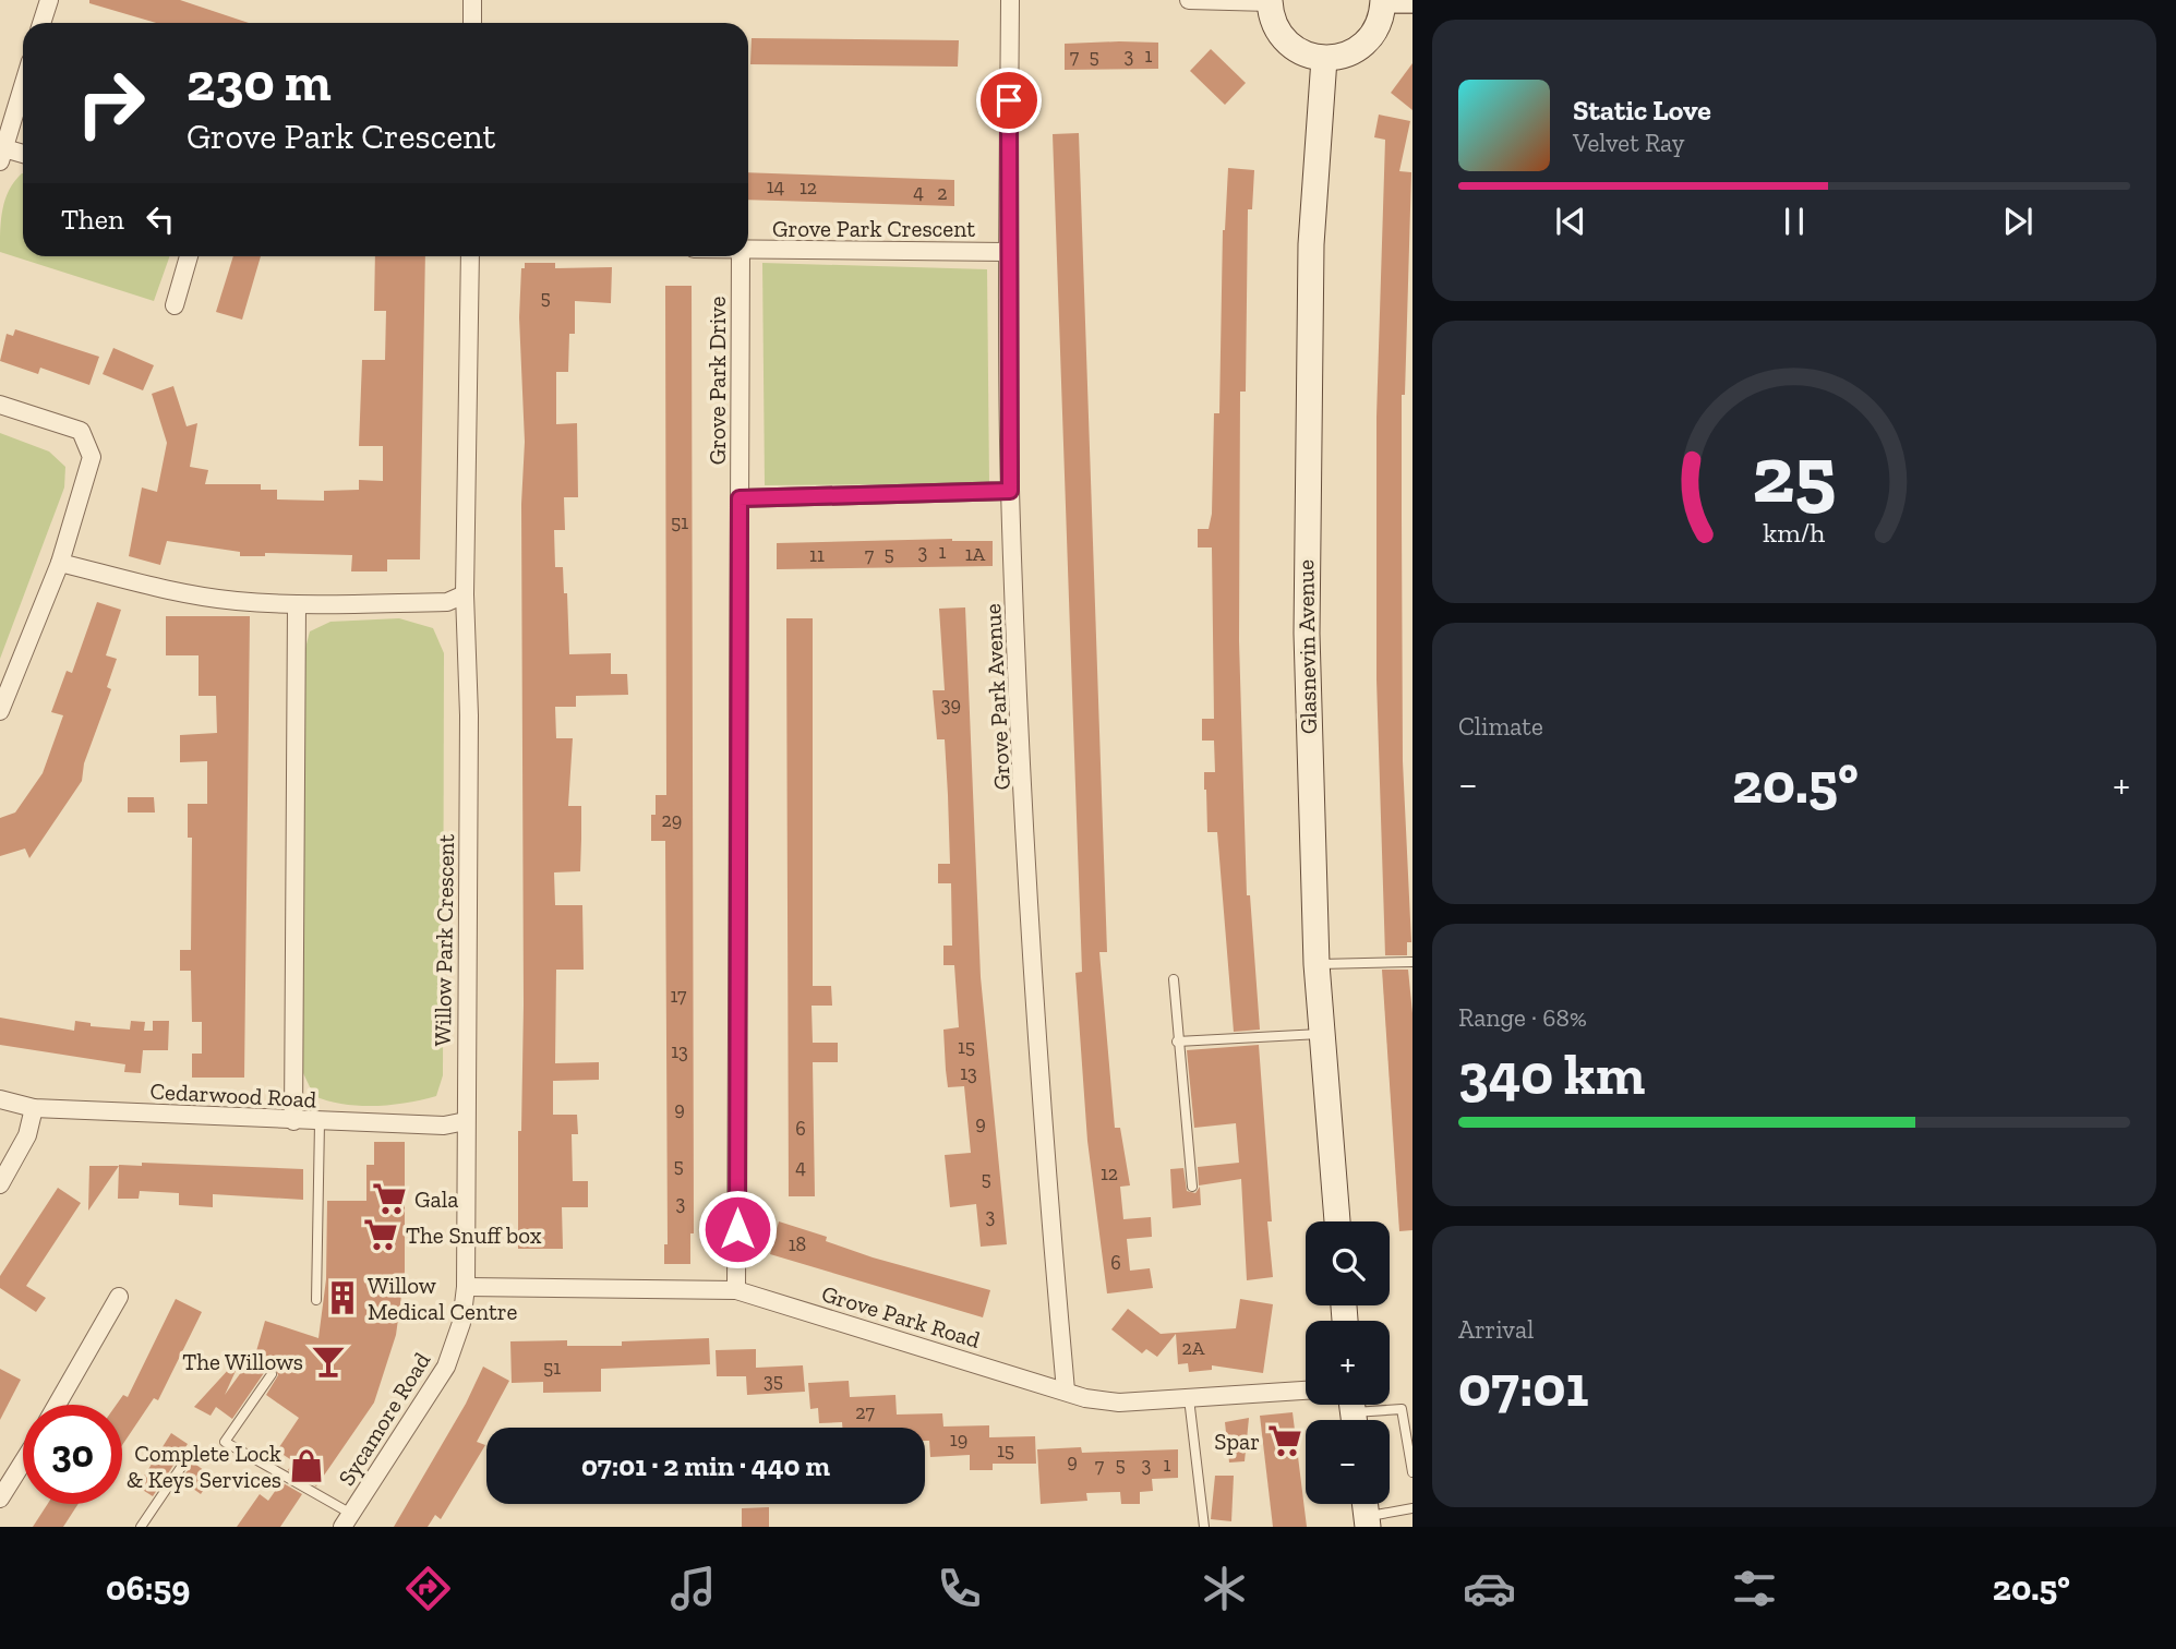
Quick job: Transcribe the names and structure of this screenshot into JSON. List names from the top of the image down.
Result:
{
  "streets": {
    "main road": ["Glasnevin Avenue"],
    "street": [
      "Grove Park Crescent",
      "Grove Park Drive",
      "Grove Park Avenue",
      "Willow Park Crescent",
      "Cedarwood Road",
      "Grove Park Road",
      "Sycamore Road"
    ]
  },
  "crossings": [
    ["Grove Park Crescent", "Grove Park Avenue"],
    ["Grove Park Drive", "Grove Park Road"],
    ["Grove Park Avenue", "Grove Park Road"],
    ["Willow Park Crescent", "Cedarwood Road"],
    ["Willow Park Crescent", "Grove Park Road"],
    ["Willow Park Crescent", "Sycamore Road"],
    ["Grove Park Road", "Sycamore Road"]
  ],
  "places": {
    "supermarket": ["Gala", "The Snuff box", "Spar"],
    "building": ["Willow Medical Centre"],
    "bar": ["The Willows"],
    "shop": ["Complete Lock & Keys Services"]
  },
  "house_numbers": [
    "3",
    "1",
    "7",
    "5",
    "14",
    "12",
    "4",
    "2",
    "5",
    "51",
    "3",
    "1",
    "5",
    "1A",
    "11",
    "7",
    "39",
    "29",
    "17",
    "15",
    "13",
    "13",
    "9",
    "9",
    "6",
    "5",
    "4",
    "12",
    "5",
    "3",
    "3",
    "18",
    "6",
    "2A",
    "51",
    "35",
    "27",
    "19",
    "15",
    "9",
    "5",
    "3",
    "1",
    "7"
  ],
  "page": {
    "turn": ["230 m", "Grove Park Crescent"],
    "song": ["Static Love", "Velvet Ray"],
    "then": "Then",
    "tile": [
      "Climate",
      ["Range · 68%", "340 km"],
      ["Arrival", "07:01"]
    ],
    "heat": ["−", "20.5°", "+"],
    "map_buttons": ["+", "−"],
    "limit": "30",
    "trip": "07:01 · 2 min · 440 m",
    "tabs": ["06:59", "20.5°"],
    "gauge": ["25", "km/h"]
  }
}
